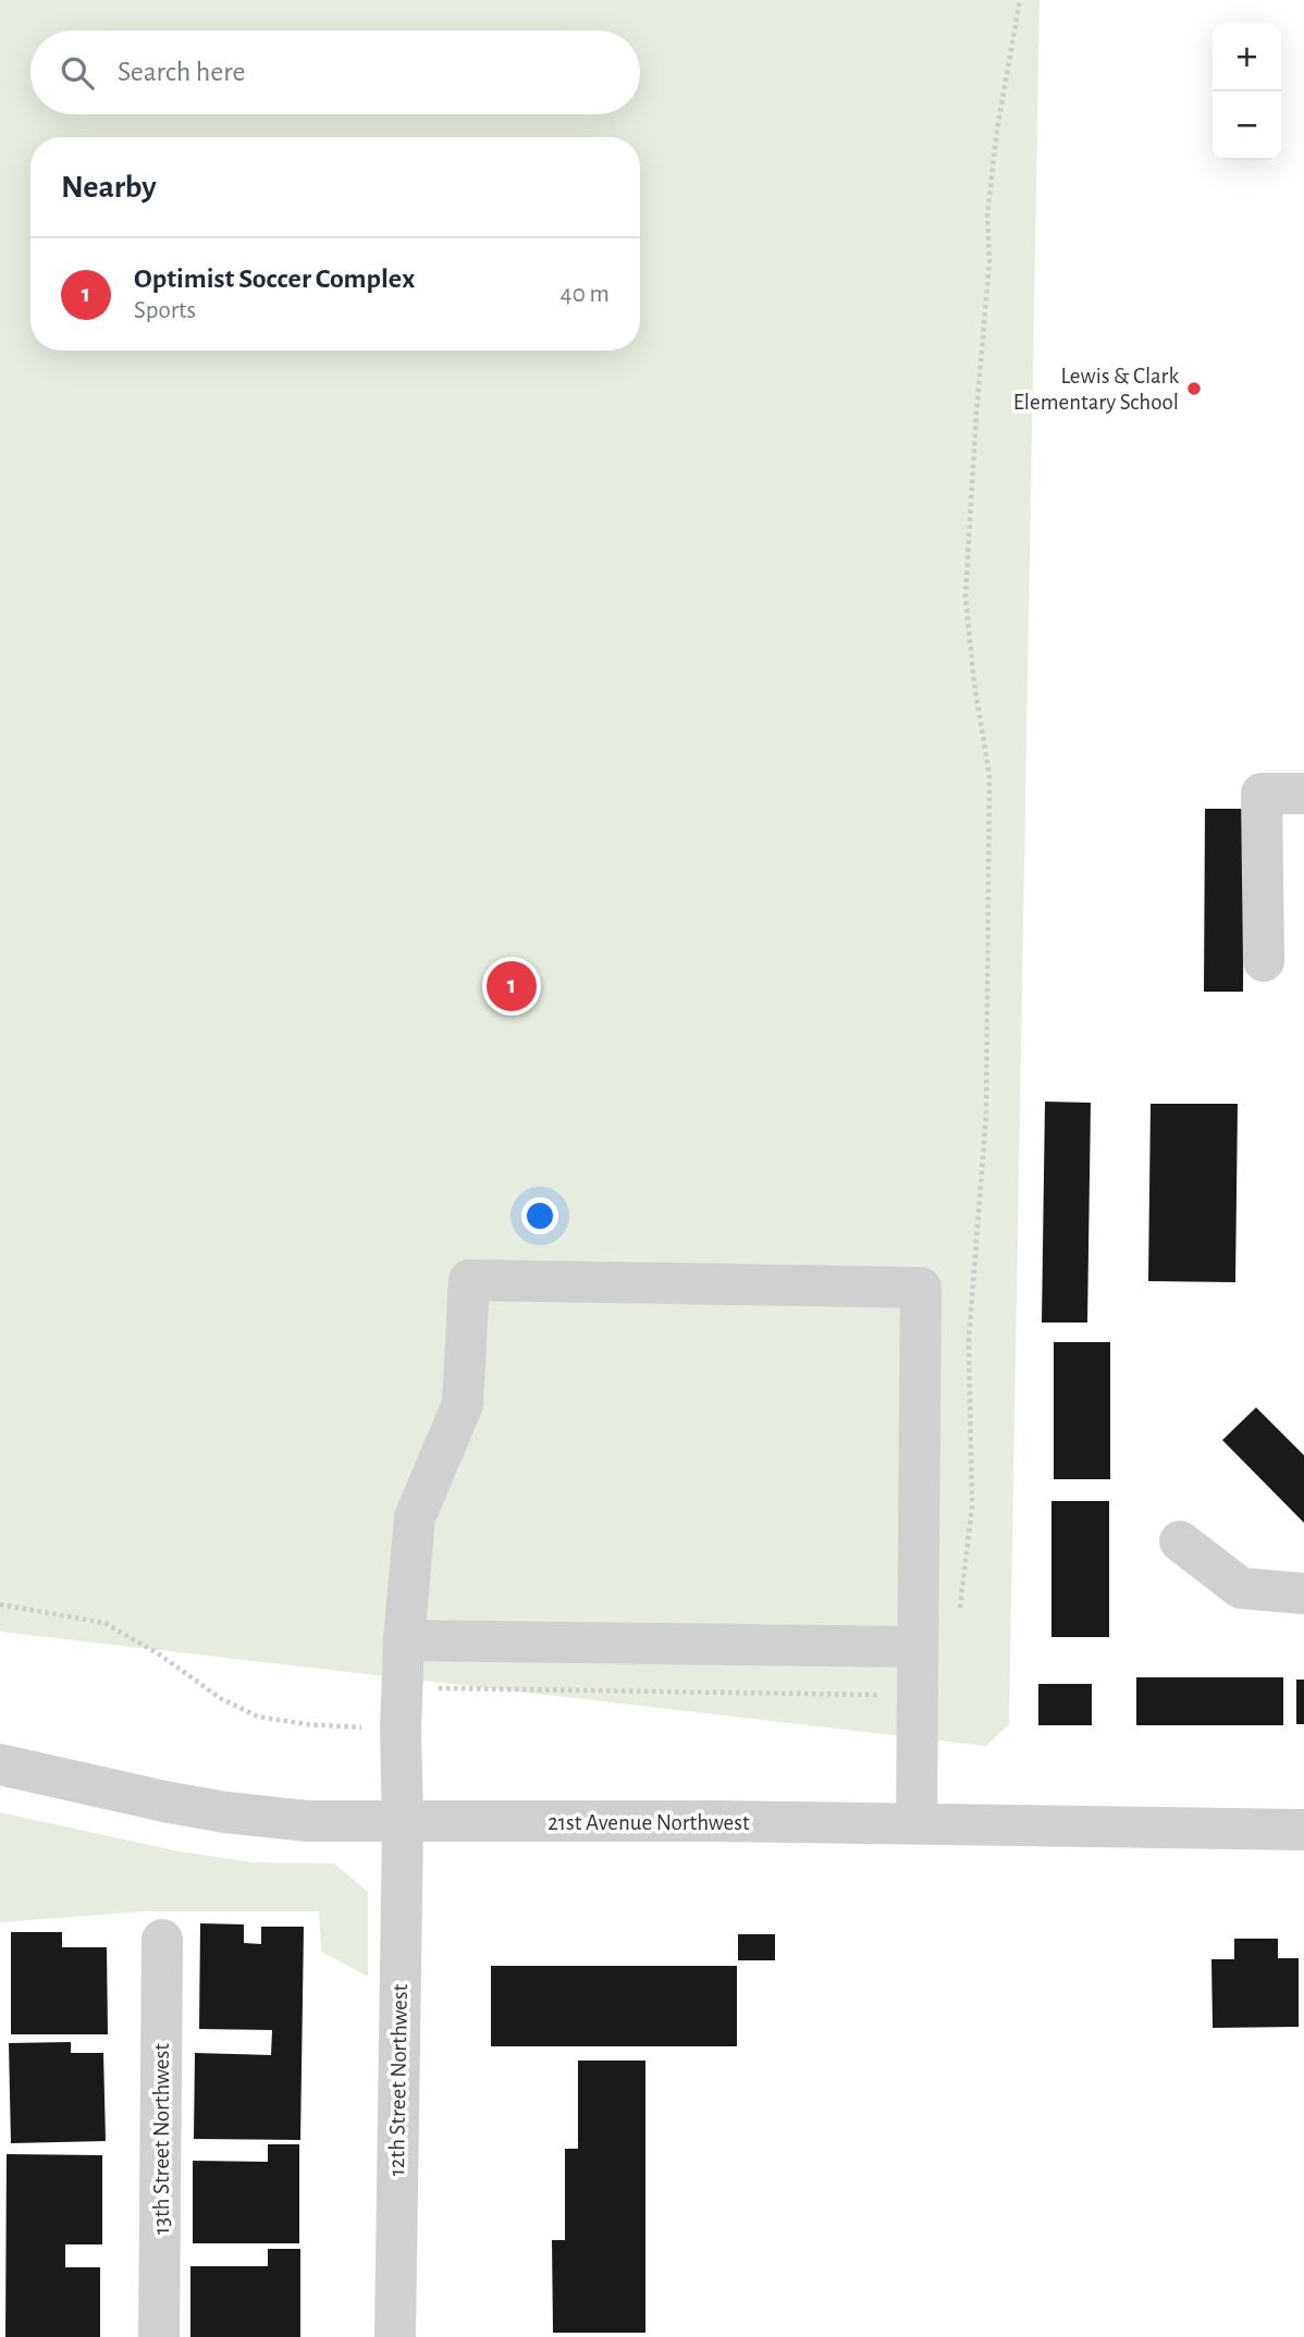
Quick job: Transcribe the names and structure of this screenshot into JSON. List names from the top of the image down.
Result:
{
  "streets": {
    "street": ["21st Avenue Northwest", "12th Street Northwest", "13th Street Northwest"]
  },
  "crossings": [
    ["21st Avenue Northwest", "12th Street Northwest"]
  ],
  "places": ["Lewis & Clark Elementary School"],
  "page": {
    "map_buttons": ["+", "−"],
    "search": "Search here",
    "heading": "Nearby",
    "list": [
      {
        "mark": "1",
        "name": "Optimist Soccer Complex",
        "note": "Sports",
        "value": "40 m"
      }
    ],
    "pins": "1"
  }
}
